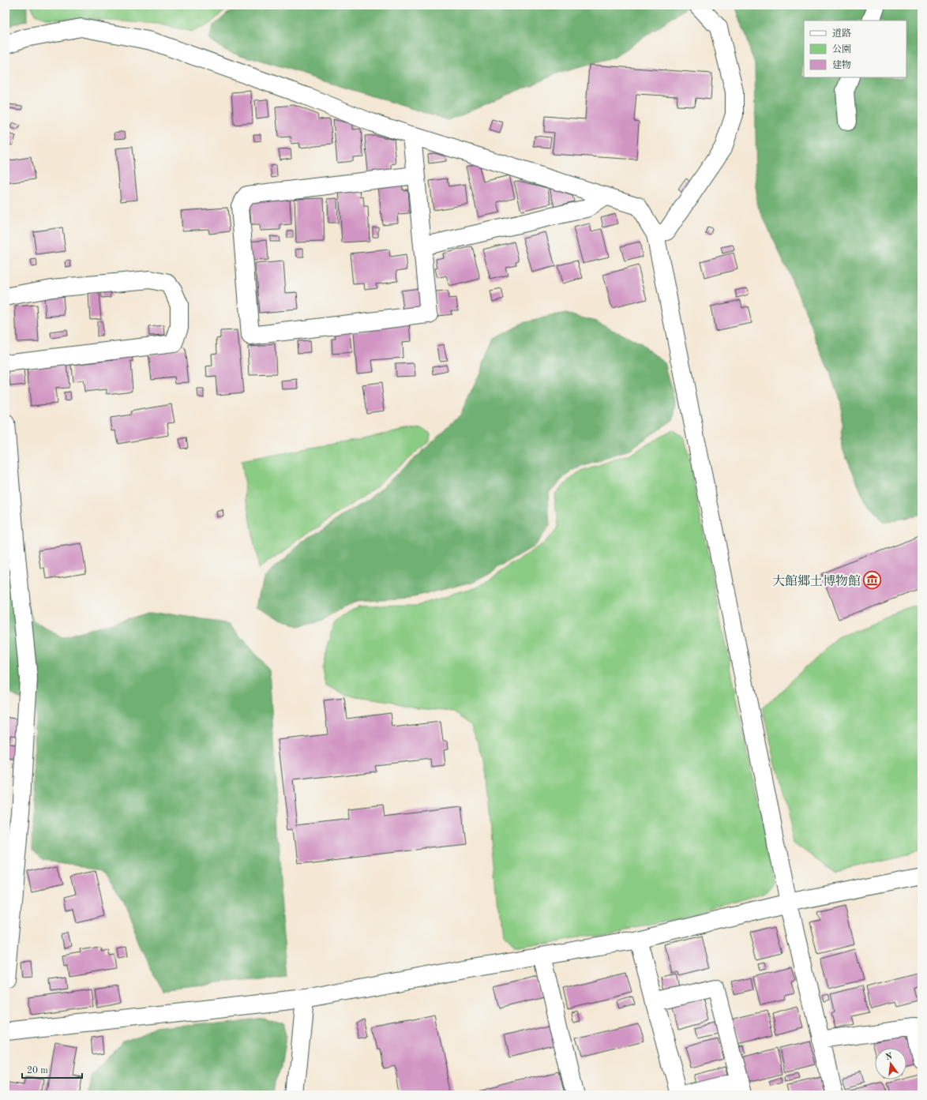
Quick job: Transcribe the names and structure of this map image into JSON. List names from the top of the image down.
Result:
{
  "places": {
    "museum": ["大館郷土博物館"]
  },
  "legend": ["道路", "公園", "建物"],
  "scale_bar": "20 m",
  "north": "top"
}
